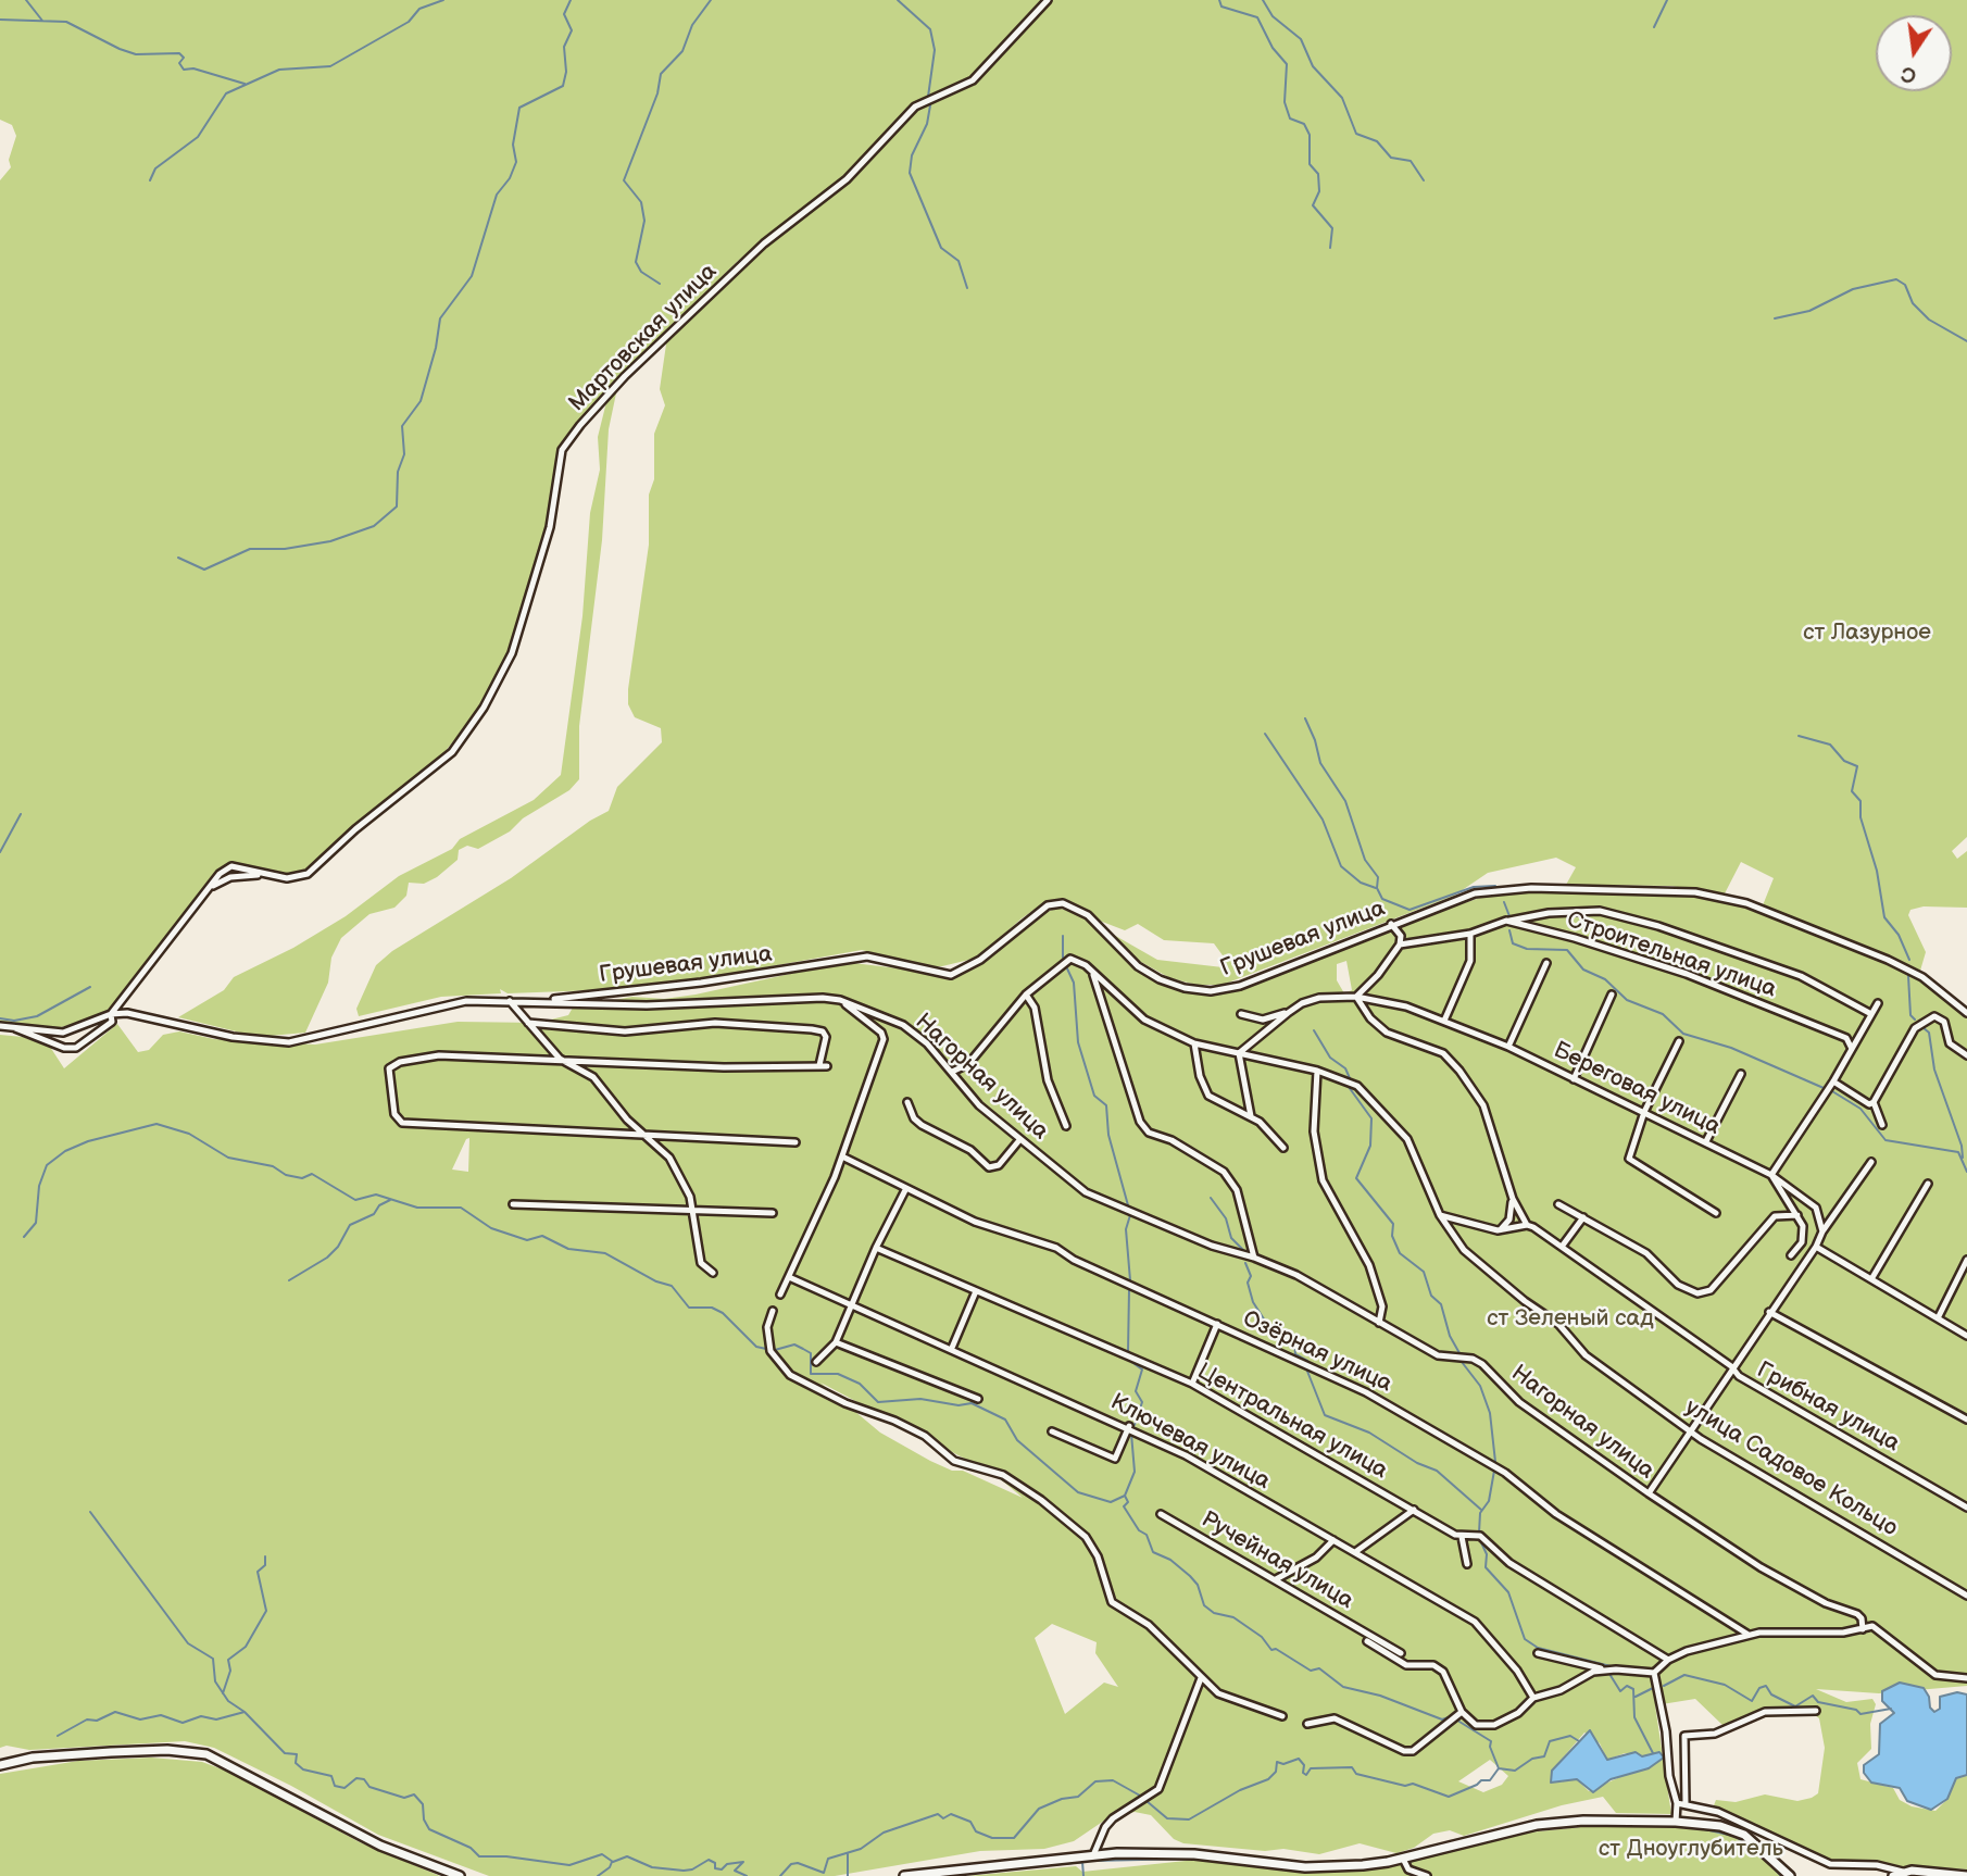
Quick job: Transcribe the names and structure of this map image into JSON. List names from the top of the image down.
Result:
{
  "streets": {
    "street": [
      "Мартовская улица",
      "Грушевая улица",
      "Строительная улица",
      "Нагорная улица",
      "Береговая улица",
      "Озёрная улица",
      "Грибная улица",
      "Центральная улица",
      "Ключевая улица",
      "улица Садовое Кольцо",
      "Ручейная улица"
    ]
  },
  "crossings": [
    ["Мартовская улица", "Нагорная улица"],
    ["Грушевая улица", "Нагорная улица"],
    ["Нагорная улица", "Озёрная улица"],
    ["Нагорная улица", "Центральная улица"],
    ["Береговая улица", "улица Садовое Кольцо"]
  ],
  "parks": ["ст Лазурное", "ст Зеленый сад", "ст Дноуглубитель"],
  "north": "bottom"
}
